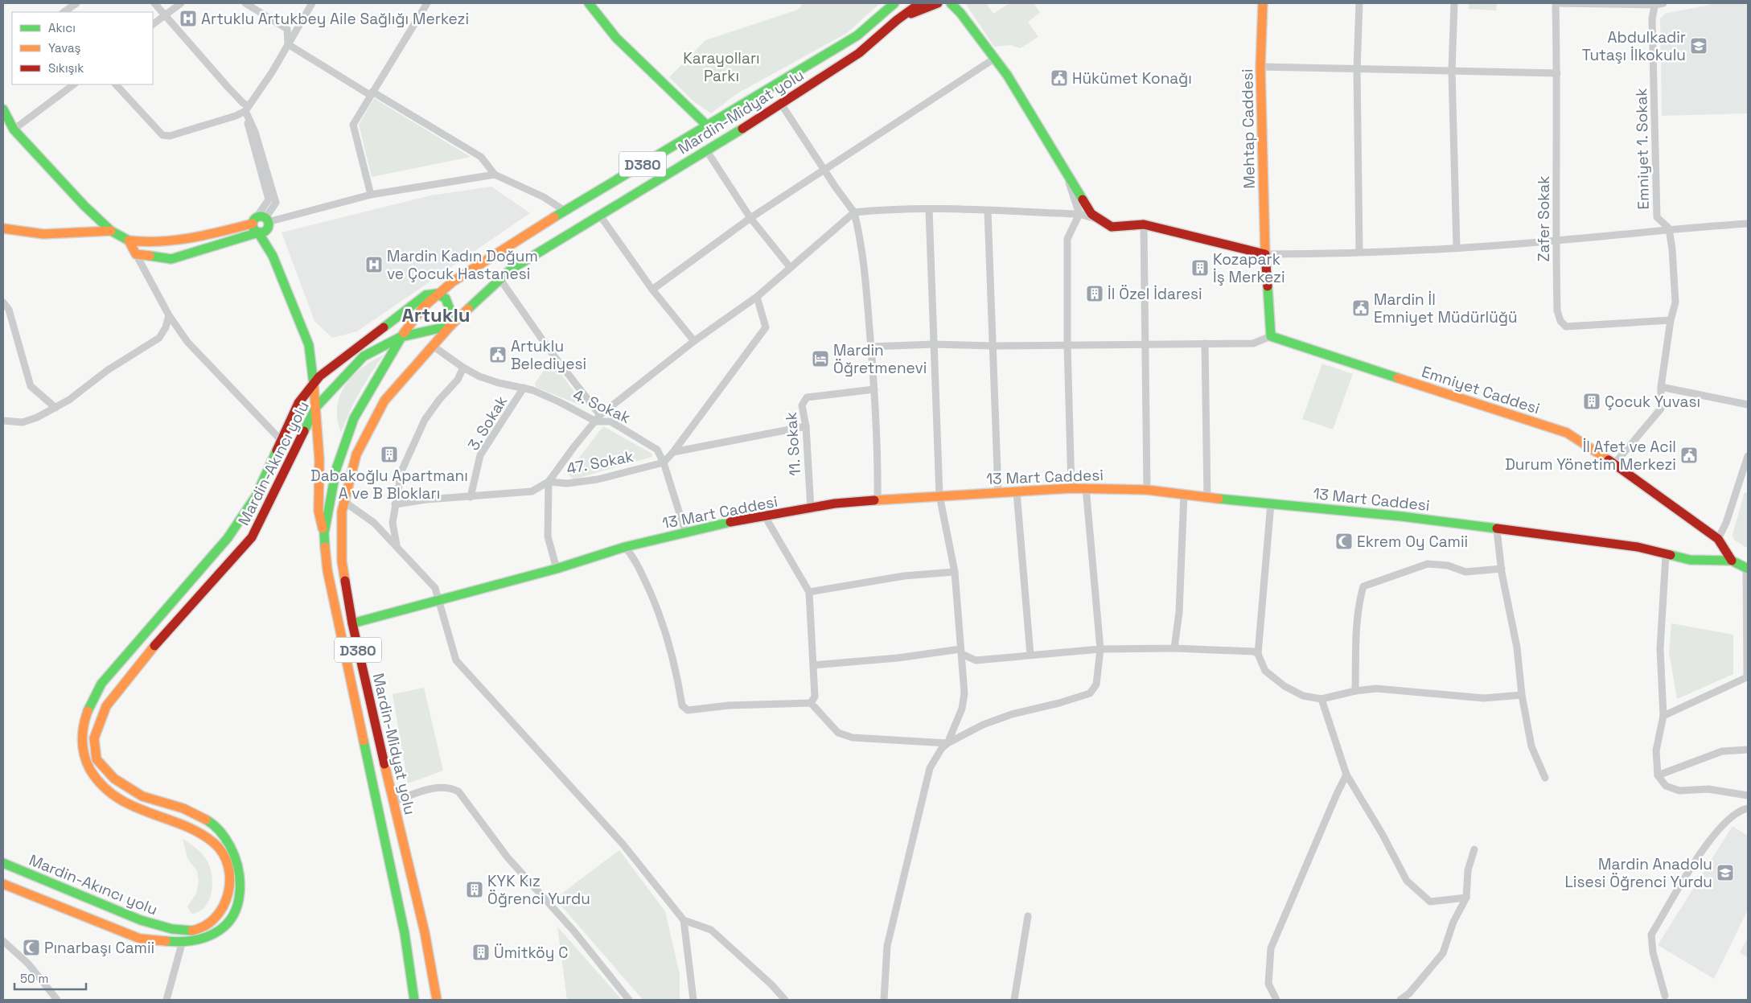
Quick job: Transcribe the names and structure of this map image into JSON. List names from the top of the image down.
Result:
{
  "streets": {
    "main road": [
      "Mardin-Midyat yolu",
      "Mehtap Caddesi",
      "D380",
      "Emniyet Caddesi",
      "Mardin-Akıncı yolu",
      "13 Mart Caddesi"
    ],
    "street": [
      "Emniyet 1. Sokak",
      "Zafer Sokak",
      "4. Sokak",
      "3. Sokak",
      "11. Sokak",
      "47. Sokak"
    ]
  },
  "crossings": [
    ["Mardin-Midyat yolu", "4. Sokak"],
    ["Mardin-Midyat yolu", "Mardin-Akıncı yolu"],
    ["Mardin-Midyat yolu", "13 Mart Caddesi"],
    ["Emniyet Caddesi", "13 Mart Caddesi"],
    ["4. Sokak", "3. Sokak"],
    ["4. Sokak", "47. Sokak"],
    ["4. Sokak", "13 Mart Caddesi"],
    ["3. Sokak", "47. Sokak"],
    ["11. Sokak", "13 Mart Caddesi"]
  ],
  "districts": ["Artuklu"],
  "parks": ["Karayolları Parkı"],
  "places": {
    "hospital": ["Artuklu Artukbey Aile Sağlığı Merkezi", "Mardin Kadın Doğum ve Çocuk Hastanesi"],
    "school or university": ["Abdulkadir Tutaşı İlkokulu", "Mardin Anadolu Lisesi Öğrenci Yurdu"],
    "public building": [
      "Hükümet Konağı",
      "Mardin İl Emniyet Müdürlüğü",
      "Artuklu Belediyesi",
      "İl Afet ve Acil Durum Yönetim Merkezi"
    ],
    "building": [
      "Kozapark İş Merkezi",
      "İl Özel İdaresi",
      "Çocuk Yuvası",
      "Dabakoğlu Apartmanı A ve B Blokları",
      "KYK Kız Öğrenci Yurdu",
      "Ümitköy C"
    ],
    "hotel": ["Mardin Öğretmenevi"],
    "mosque": ["Ekrem Oy Camii", "Pınarbaşı Camii"]
  },
  "legend": ["Akıcı", "Yavaş", "Sıkışık"],
  "scale_bar": "50 m"
}
